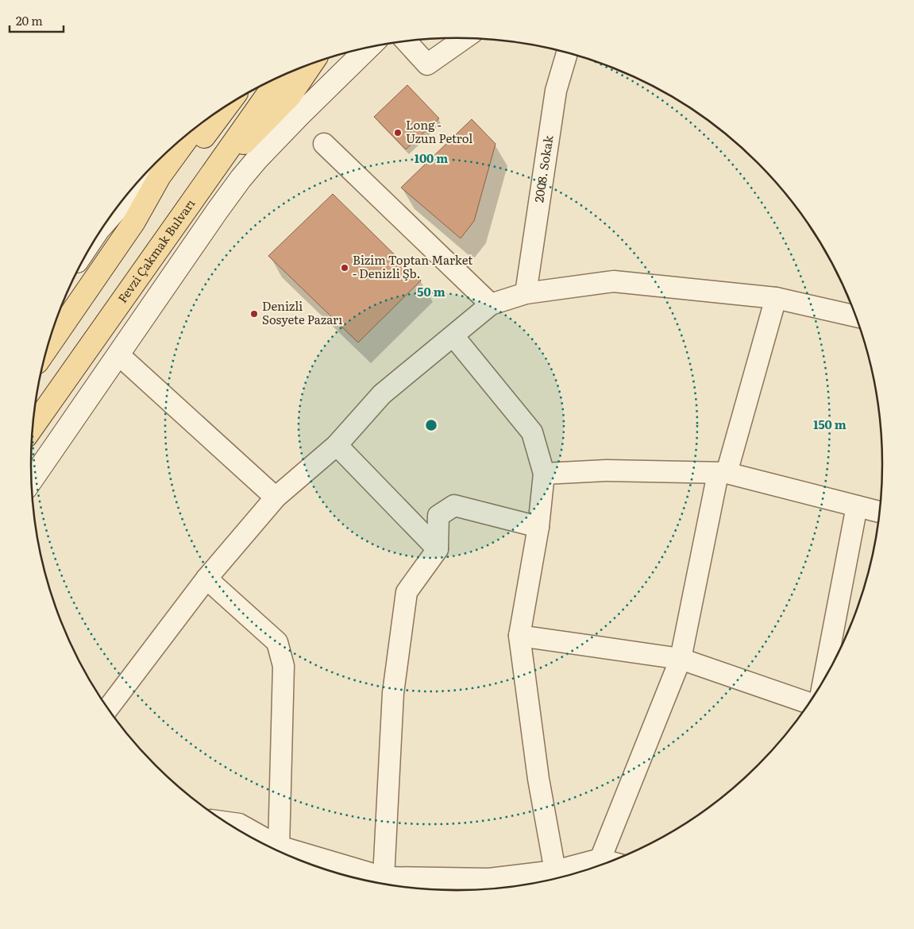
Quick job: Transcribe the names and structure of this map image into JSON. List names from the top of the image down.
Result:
{
  "streets": {
    "main road": ["Fevzi Çakmak Bulvarı"],
    "street": ["2008. Sokak"]
  },
  "places": ["Long - Uzun Petrol", "Bizim Toptan Market - Denizli Şb.", "Denizli Sosyete Pazarı"],
  "scale_bar": "20 m",
  "rings": ["100 m", "50 m", "150 m"]
}
